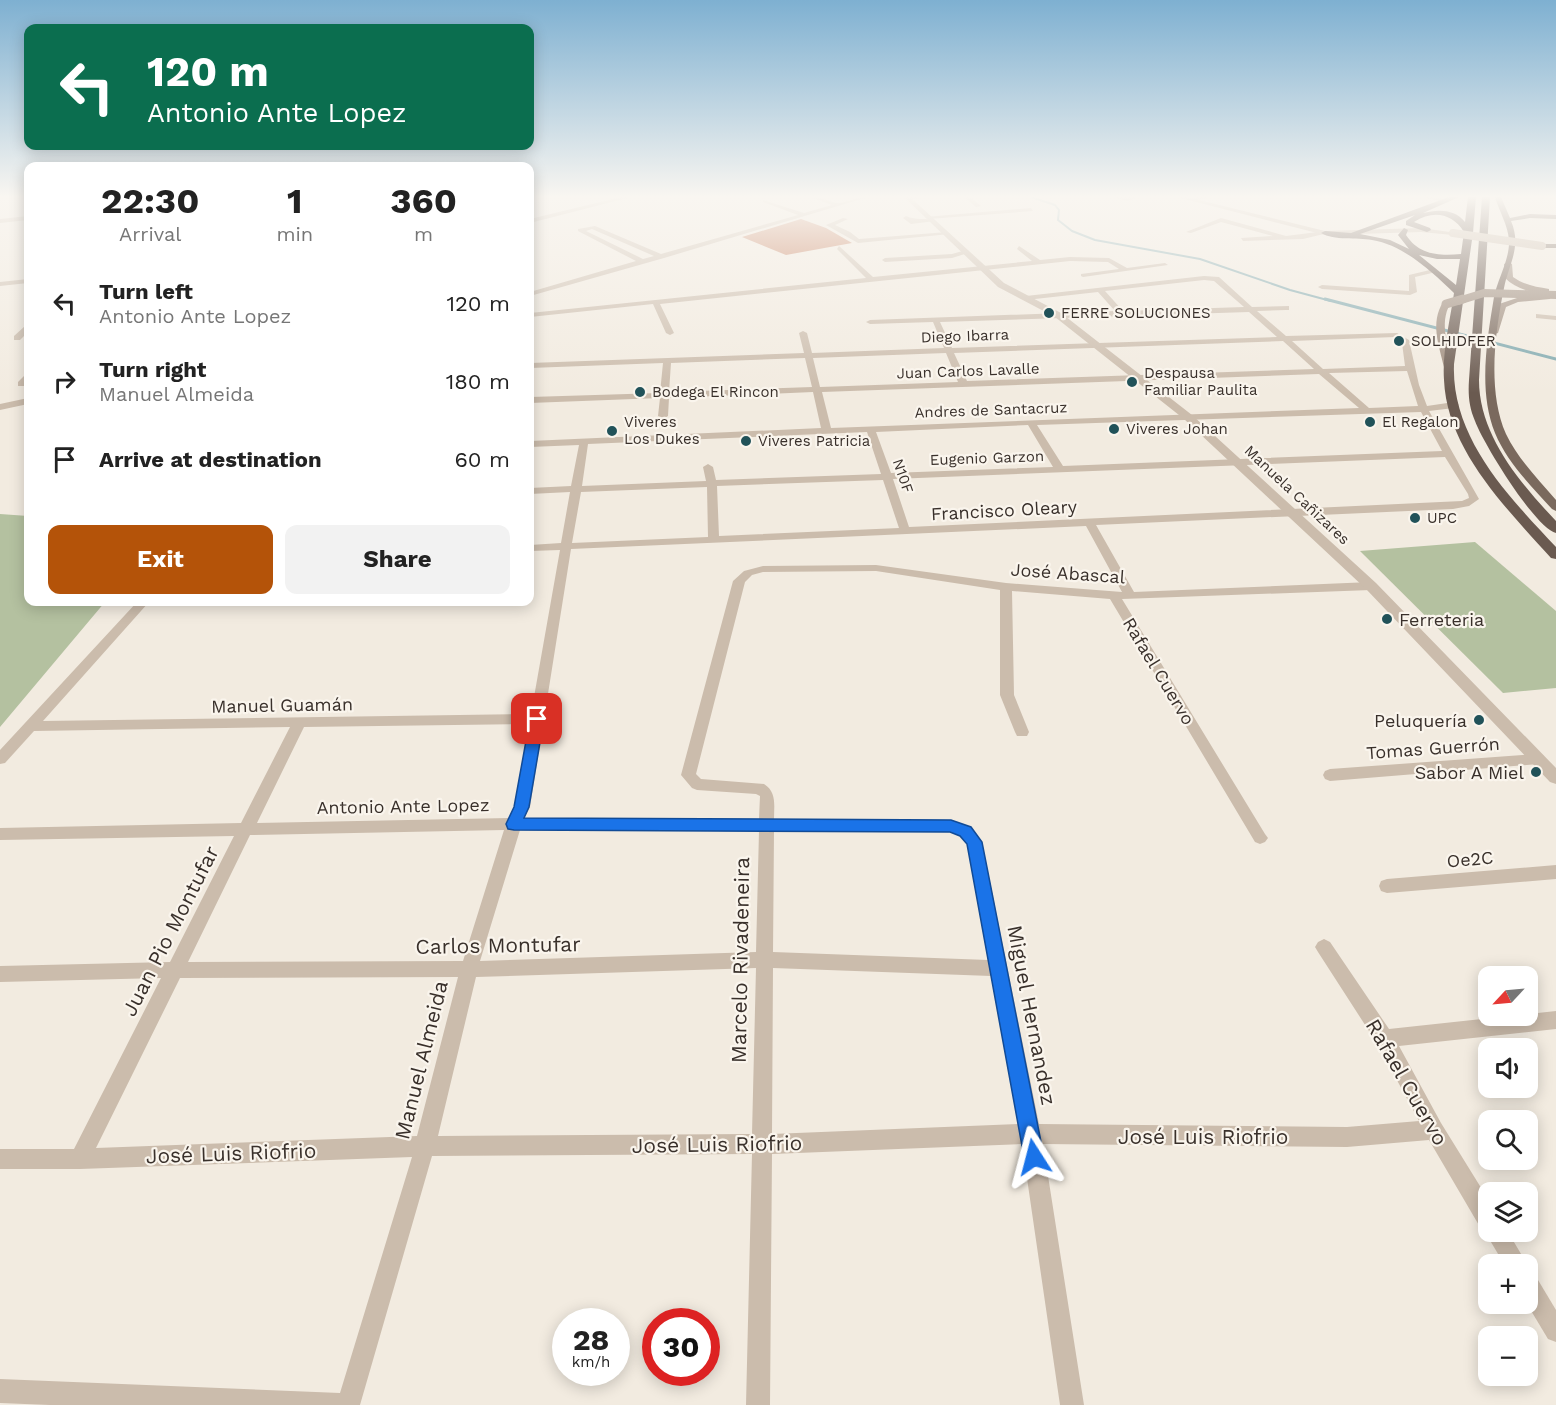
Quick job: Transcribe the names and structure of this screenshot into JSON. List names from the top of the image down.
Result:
{
  "streets": {
    "street": [
      "Diego Ibarra",
      "Juan Carlos Lavalle",
      "Andres de Santacruz",
      "Eugenio Garzon",
      "N10F",
      "Manuela Cañizares",
      "Francisco Oleary",
      "José Abascal",
      "Rafael Cuervo",
      "Manuel Guamán",
      "Tomas Guerrón",
      "Antonio Ante Lopez",
      "Oe2C",
      "Juan Pio Montufar",
      "Carlos Montufar",
      "Marcelo Rivadeneira",
      "Miguel Hernandez",
      "Manuel Almeida",
      "José Luis Riofrio"
    ]
  },
  "crossings": [
    ["Diego Ibarra", "Juan Carlos Lavalle"],
    ["Diego Ibarra", "Manuela Cañizares"],
    ["Juan Carlos Lavalle", "Manuela Cañizares"],
    ["Andres de Santacruz", "N10F"],
    ["Andres de Santacruz", "Manuela Cañizares"],
    ["Andres de Santacruz", "Manuel Almeida"],
    ["Eugenio Garzon", "N10F"],
    ["Eugenio Garzon", "Manuela Cañizares"],
    ["Eugenio Garzon", "Francisco Oleary"],
    ["Eugenio Garzon", "Manuel Almeida"],
    ["N10F", "Francisco Oleary"],
    ["Manuela Cañizares", "Francisco Oleary"],
    ["Manuela Cañizares", "José Abascal"],
    ["Manuela Cañizares", "Tomas Guerrón"],
    ["Francisco Oleary", "Manuel Almeida"],
    ["José Abascal", "Rafael Cuervo"],
    ["José Abascal", "Marcelo Rivadeneira"],
    ["Rafael Cuervo", "José Luis Riofrio"],
    ["Manuel Guamán", "Juan Pio Montufar"],
    ["Manuel Guamán", "Manuel Almeida"],
    ["Antonio Ante Lopez", "Juan Pio Montufar"],
    ["Antonio Ante Lopez", "Marcelo Rivadeneira"],
    ["Antonio Ante Lopez", "Miguel Hernandez"],
    ["Antonio Ante Lopez", "Manuel Almeida"],
    ["Juan Pio Montufar", "Carlos Montufar"],
    ["Juan Pio Montufar", "José Luis Riofrio"],
    ["Carlos Montufar", "Marcelo Rivadeneira"],
    ["Carlos Montufar", "Miguel Hernandez"],
    ["Carlos Montufar", "Manuel Almeida"],
    ["Marcelo Rivadeneira", "José Luis Riofrio"],
    ["Miguel Hernandez", "José Luis Riofrio"],
    ["Manuel Almeida", "José Luis Riofrio"]
  ],
  "places": [
    "FERRE SOLUCIONES",
    "SOLHIDFER",
    "Despausa Familiar Paulita",
    "Bodega El Rincon",
    "El Regalon",
    "Viveres Johan",
    "Viveres Los Dukes",
    "Viveres Patricia",
    "UPC",
    "Ferreteria",
    "Peluquería",
    "Sabor A Miel"
  ],
  "north": "bottom left",
  "page": {
    "turn": ["120 m", "Antonio Ante Lopez"],
    "eta": [
      "22:30",
      "Arrival",
      "1",
      "min",
      "360",
      "m"
    ],
    "list": [
      {
        "name": "Turn left",
        "note": "Antonio Ante Lopez",
        "value": "120 m"
      },
      {
        "name": "Turn right",
        "note": "Manuel Almeida",
        "value": "180 m"
      },
      {
        "name": "Arrive at destination",
        "value": "60 m"
      }
    ],
    "buttons": ["Exit", "Share"],
    "map_buttons": ["+", "−"],
    "speed": "28 km/h",
    "limit": "30"
  }
}
